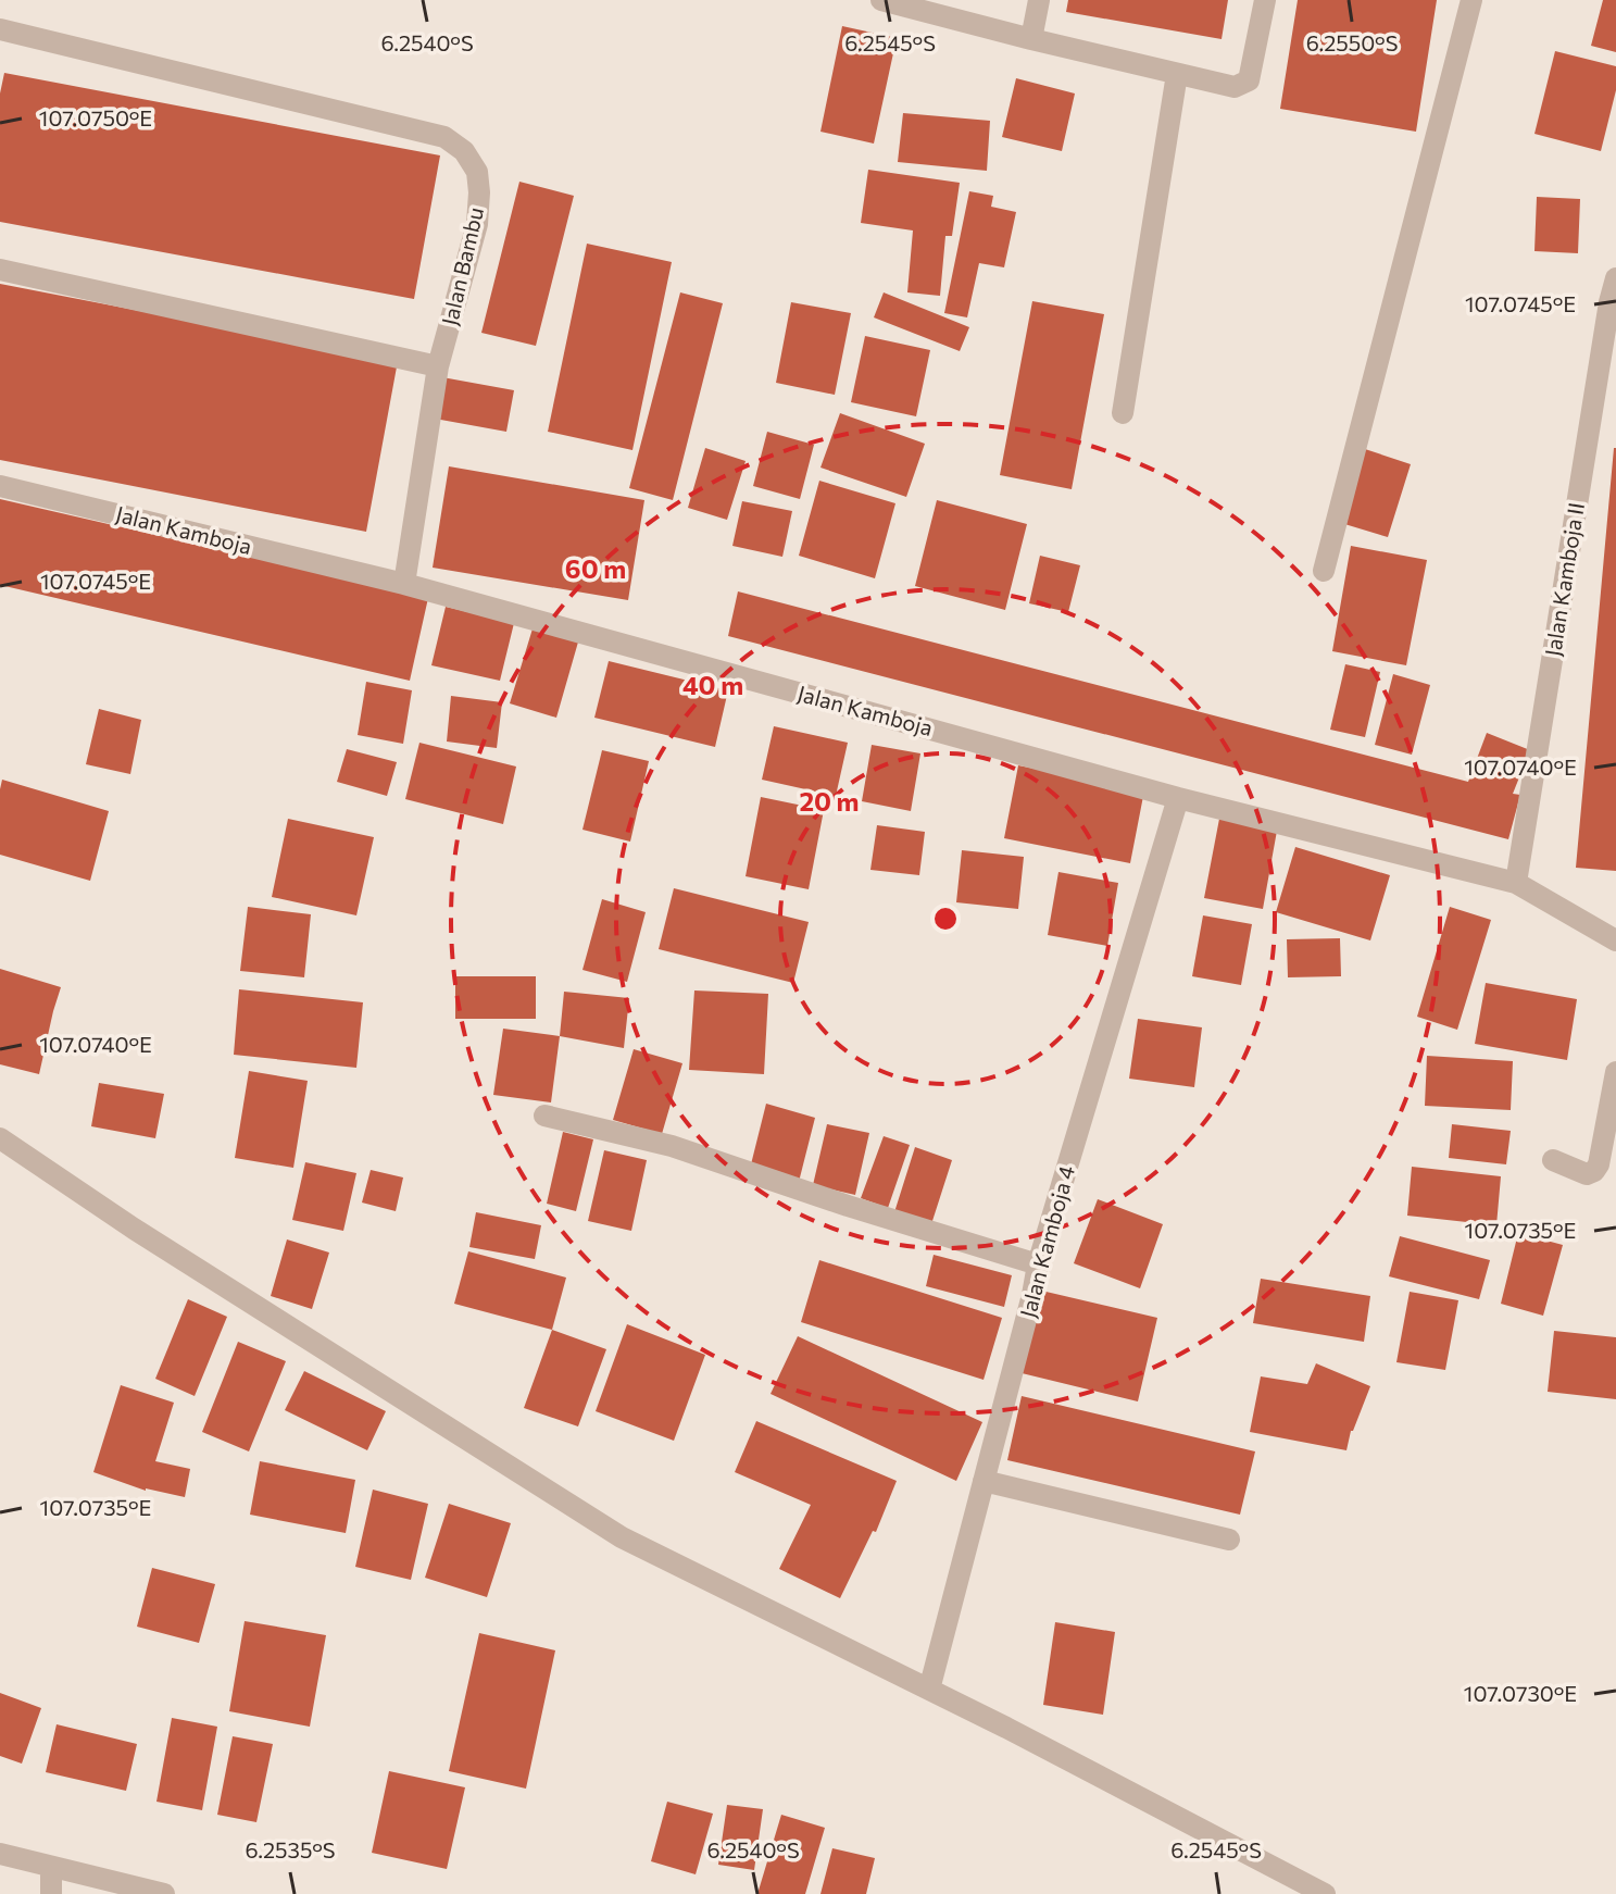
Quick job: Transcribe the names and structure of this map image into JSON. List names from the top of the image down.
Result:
{
  "streets": {
    "street": [
      "Jalan Bambu",
      "Jalan Kamboja",
      "Jalan Kamboja II",
      "Jalan Kamboja 4"
    ]
  },
  "crossings": [
    ["Jalan Bambu", "Jalan Kamboja"],
    ["Jalan Kamboja", "Jalan Kamboja II"],
    ["Jalan Kamboja", "Jalan Kamboja 4"]
  ],
  "coordinates": [
    "6.2540°S",
    "6.2545°S",
    "6.2550°S",
    "107.0750°E",
    "107.0745°E",
    "107.0740°E",
    "107.0735°E",
    "107.0730°E",
    "6.2535°S"
  ],
  "rings": ["60 m", "40 m", "20 m"]
}
